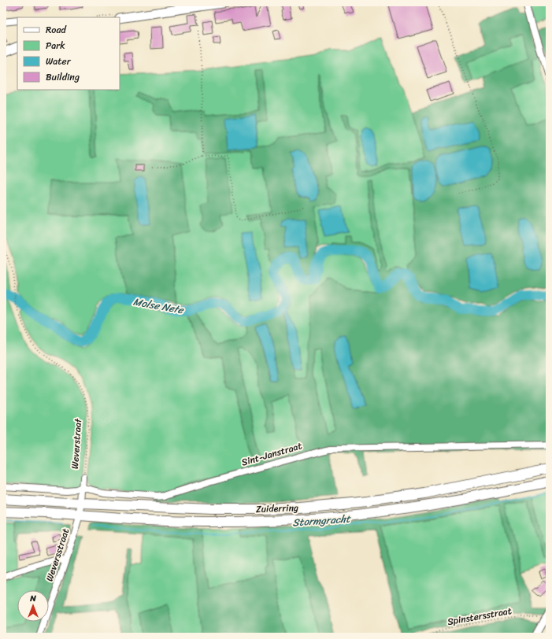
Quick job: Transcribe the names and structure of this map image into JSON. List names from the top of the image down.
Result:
{
  "streets": {
    "highway": ["Zuiderring"],
    "street": ["Weverstraat", "Sint-Janstraat", "Weversstraat"],
    "path": ["Spinstersstraat"]
  },
  "crossings": [
    ["Weverstraat", "Sint-Janstraat"],
    ["Weverstraat", "Zuiderring"],
    ["Weverstraat", "Weversstraat"],
    ["Zuiderring", "Weversstraat"]
  ],
  "water": ["Molse Nete", "Stormgracht"],
  "legend": [
    "Road",
    "Park",
    "Water",
    "Building"
  ],
  "north": "top"
}
